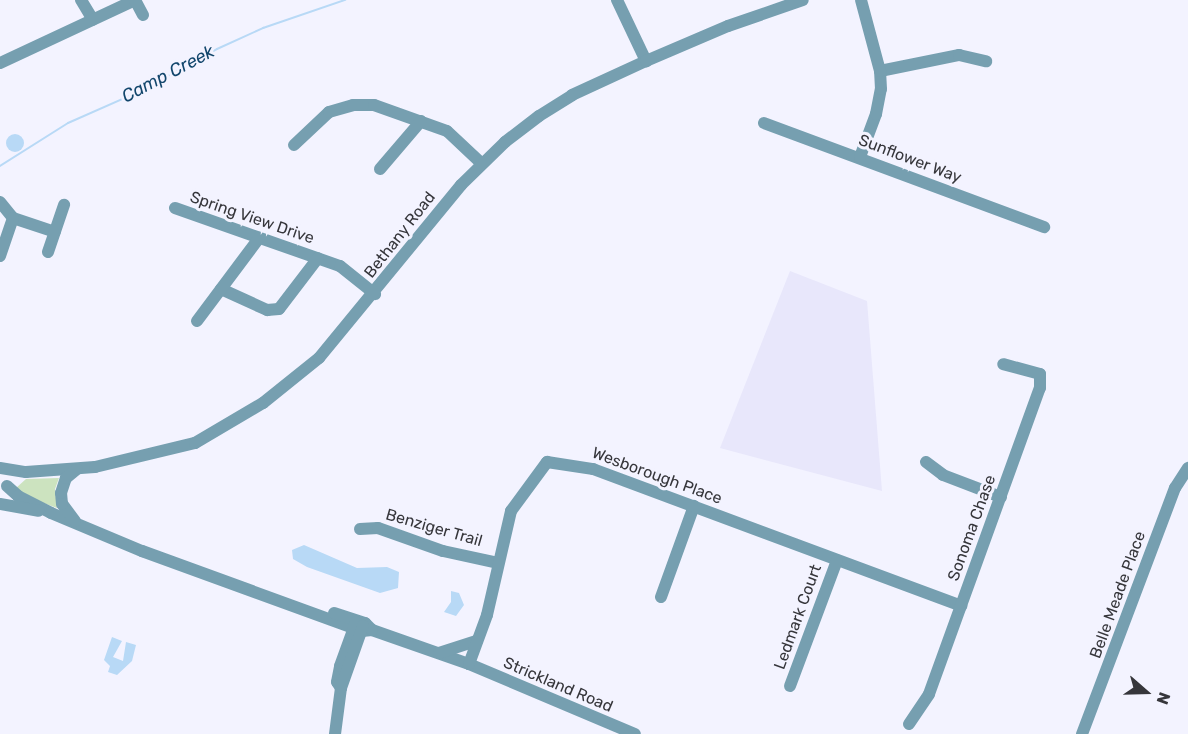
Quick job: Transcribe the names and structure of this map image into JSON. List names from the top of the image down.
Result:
{
  "streets": {
    "street": [
      "Sunflower Way",
      "Spring View Drive",
      "Bethany Road",
      "Wesborough Place",
      "Benziger Trail",
      "Sonoma Chase",
      "Belle Meade Place",
      "Ledmark Court",
      "Strickland Road"
    ]
  },
  "crossings": [
    ["Spring View Drive", "Bethany Road"],
    ["Wesborough Place", "Benziger Trail"],
    ["Wesborough Place", "Sonoma Chase"],
    ["Wesborough Place", "Ledmark Court"],
    ["Wesborough Place", "Strickland Road"]
  ],
  "water": ["Camp Creek"],
  "north": "right"
}
